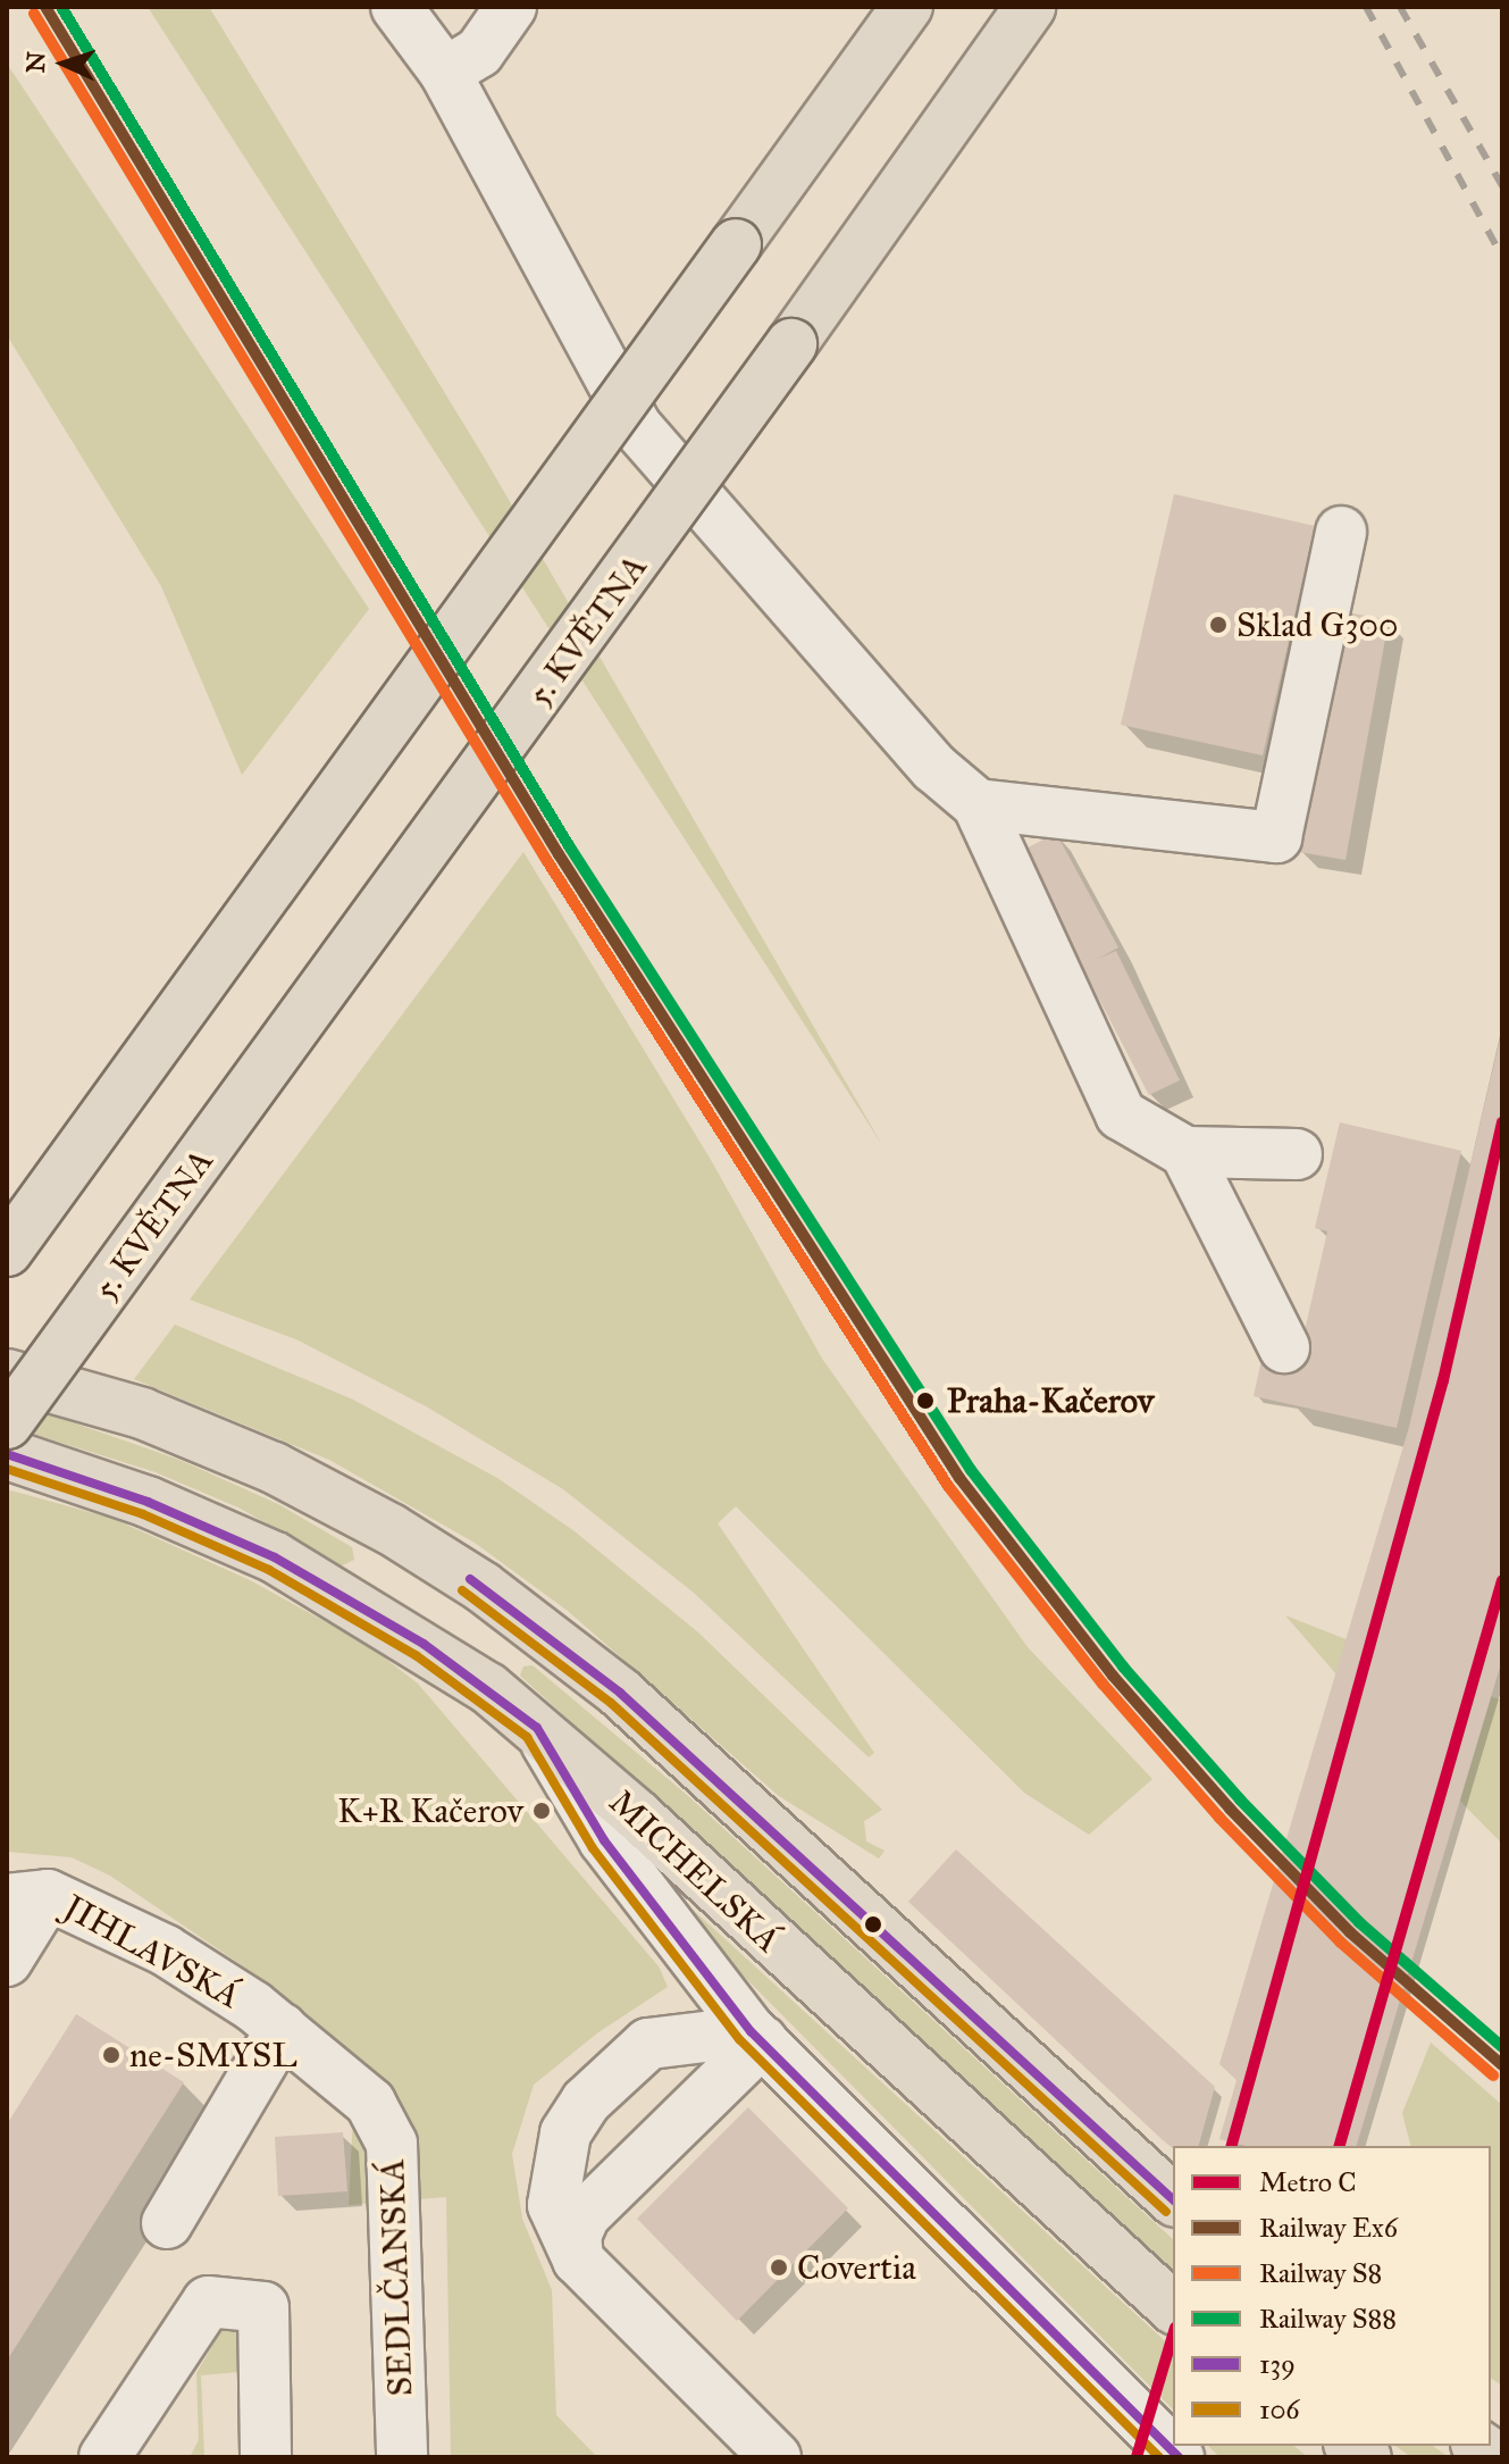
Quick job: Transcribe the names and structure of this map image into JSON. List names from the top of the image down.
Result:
{
  "streets": {
    "main road": ["5. KVĚTNA", "MICHELSKÁ"],
    "street": ["JIHLAVSKÁ", "SEDLČANSKÁ"]
  },
  "crossings": [
    ["JIHLAVSKÁ", "SEDLČANSKÁ"]
  ],
  "places": [
    "Sklad G300",
    "Praha-Kačerov",
    "K+R Kačerov",
    "ne-SMYSL",
    "Covertia"
  ],
  "lines": [
    "rail line Ex6",
    "rail line S88",
    "rail line S8",
    "metro line C",
    "transit line 139",
    "transit line 106"
  ],
  "legend": [
    "Metro C",
    "Railway Ex6",
    "Railway S8",
    "Railway S88",
    "139",
    "106"
  ],
  "north": "left"
}
